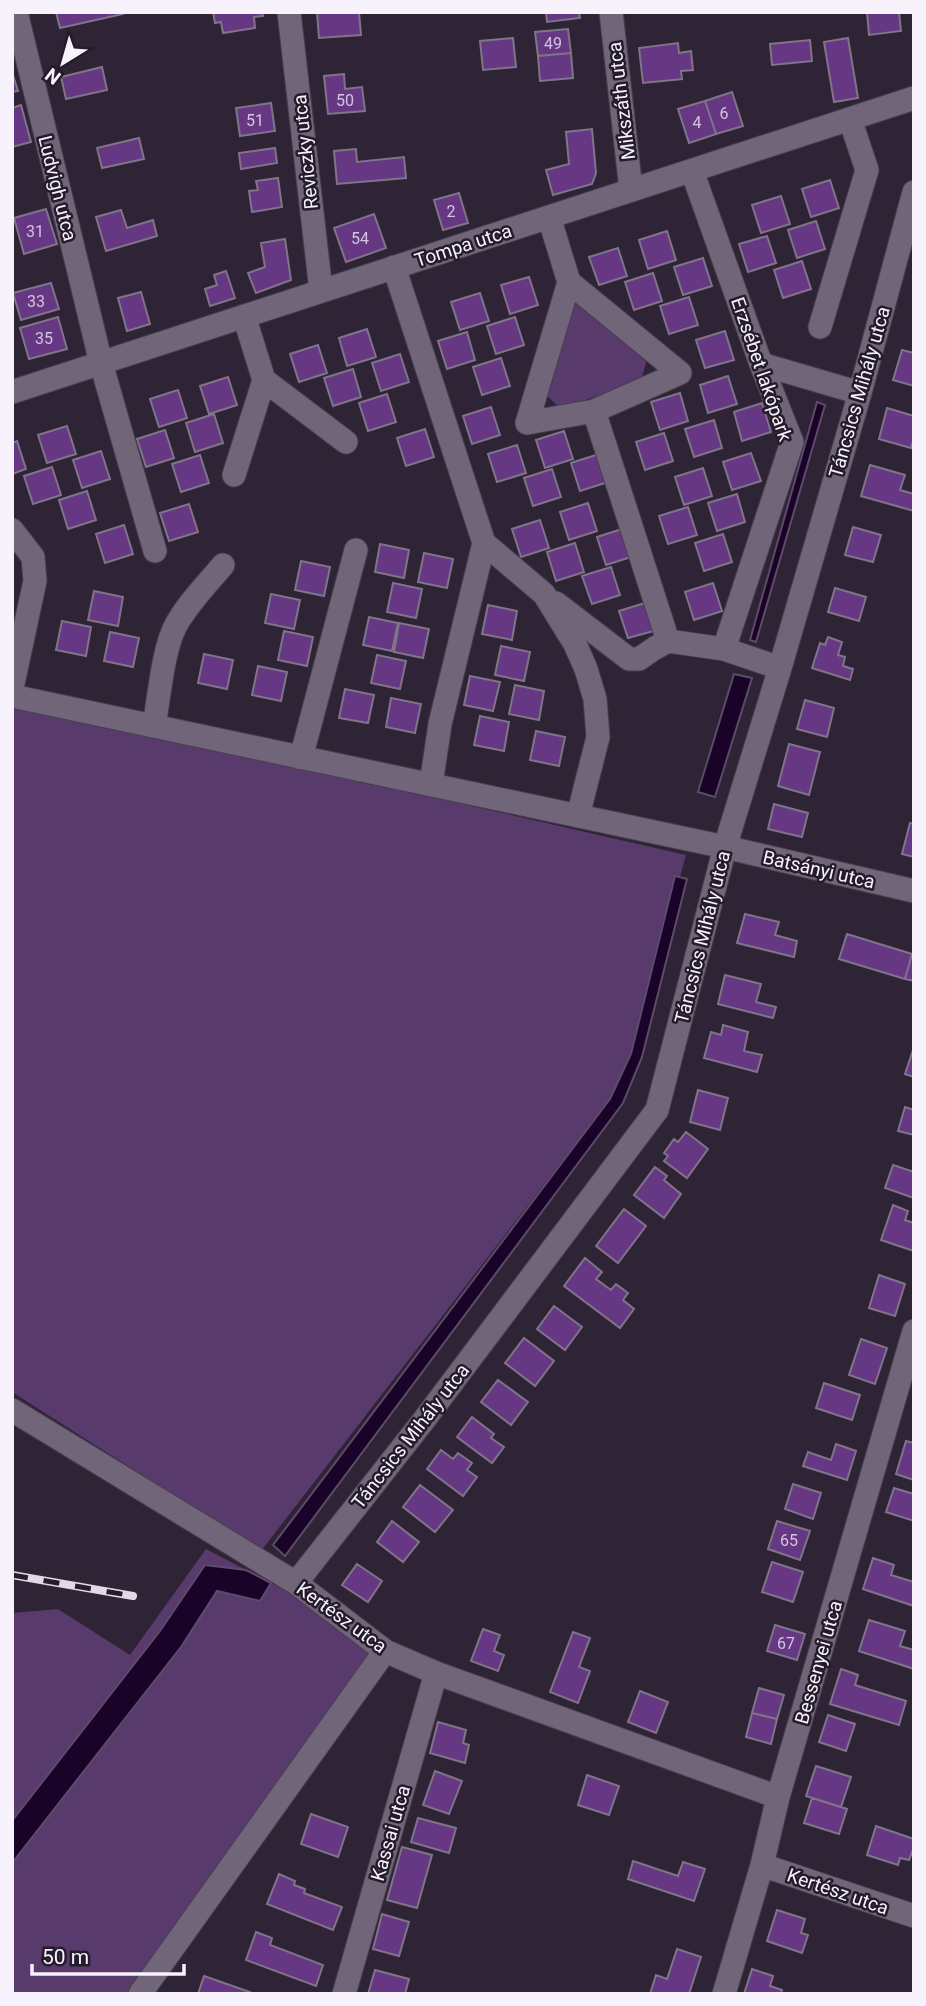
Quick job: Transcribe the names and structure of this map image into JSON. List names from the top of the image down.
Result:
{
  "streets": {
    "street": [
      "Mikszáth utca",
      "Reviczky utca",
      "Ludvigh utca",
      "Tompa utca",
      "Erzsébet lakópark",
      "Táncsics Mihály utca",
      "Batsányi utca",
      "Kertész utca",
      "Bessenyei utca",
      "Kassai utca"
    ]
  },
  "crossings": [
    ["Mikszáth utca", "Tompa utca"],
    ["Reviczky utca", "Tompa utca"],
    ["Ludvigh utca", "Tompa utca"],
    ["Tompa utca", "Erzsébet lakópark"],
    ["Táncsics Mihály utca", "Batsányi utca"],
    ["Táncsics Mihály utca", "Kertész utca"],
    ["Kertész utca", "Bessenyei utca"],
    ["Kertész utca", "Kassai utca"]
  ],
  "house_numbers": [
    "49",
    "50",
    "6",
    "51",
    "4",
    "2",
    "31",
    "54",
    "33",
    "35",
    "65",
    "67"
  ],
  "scale_bar": "50 m",
  "north": "bottom left"
}
